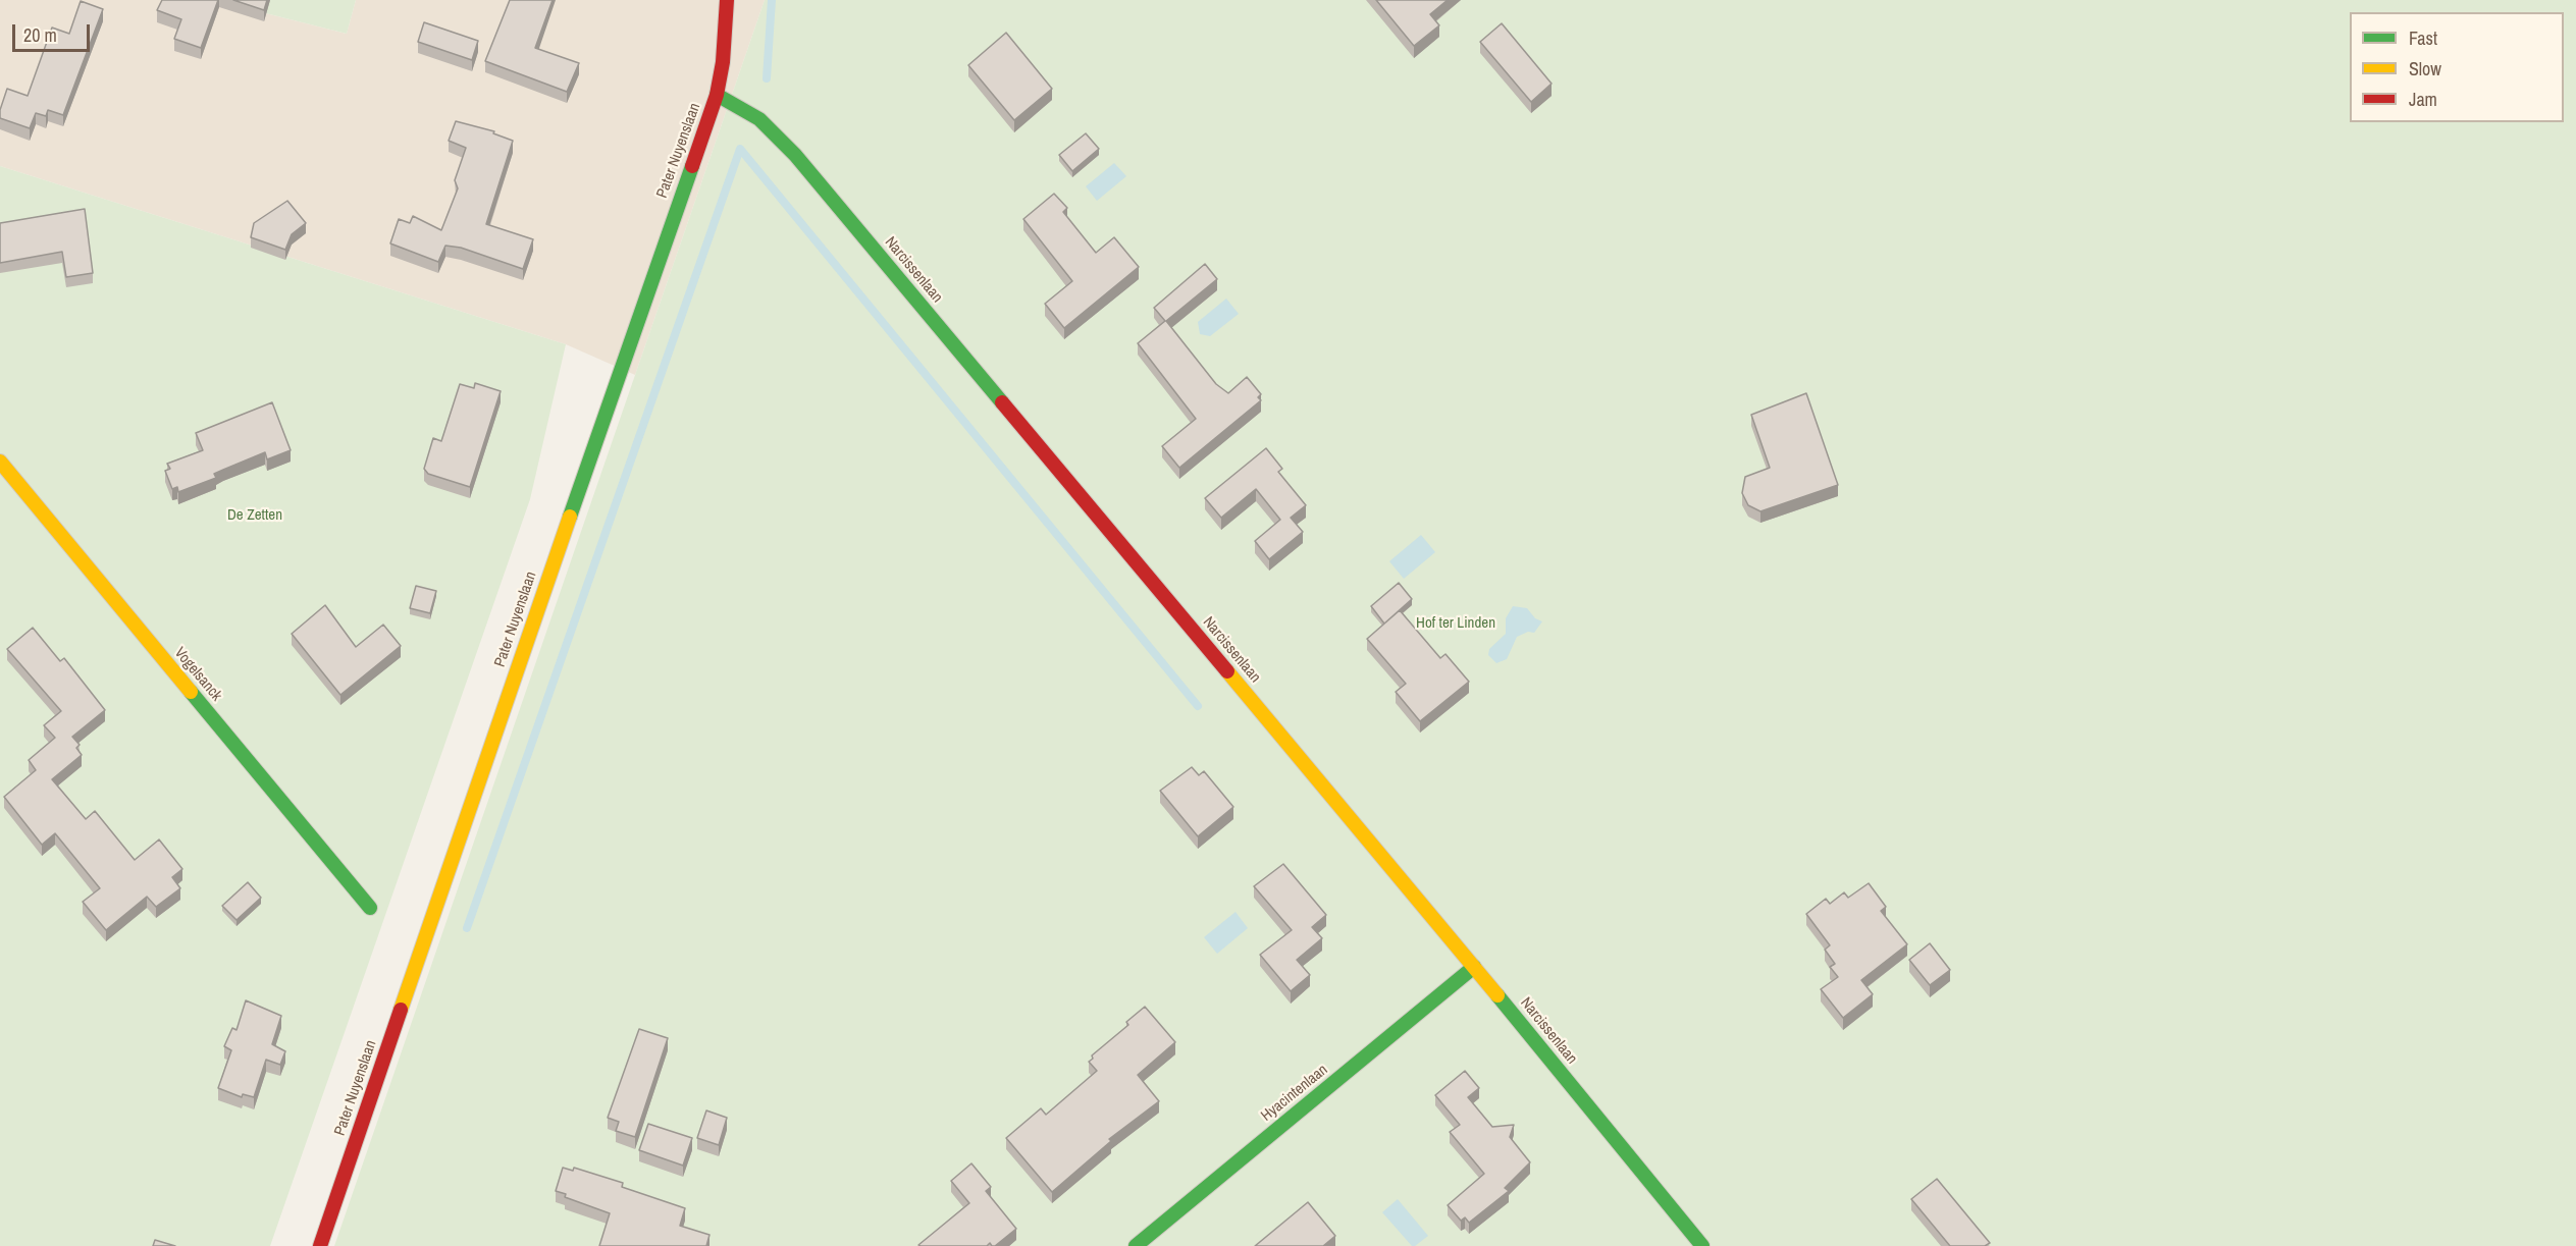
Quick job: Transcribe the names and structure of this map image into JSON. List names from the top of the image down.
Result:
{
  "streets": {
    "street": [
      "Pater Nuyenslaan",
      "Narcissenlaan",
      "Vogelsanck",
      "Hyacintenlaan"
    ]
  },
  "crossings": [
    ["Pater Nuyenslaan", "Narcissenlaan"],
    ["Narcissenlaan", "Hyacintenlaan"]
  ],
  "parks": ["De Zetten", "Hof ter Linden"],
  "legend": ["Fast", "Slow", "Jam"],
  "scale_bar": "20 m"
}
